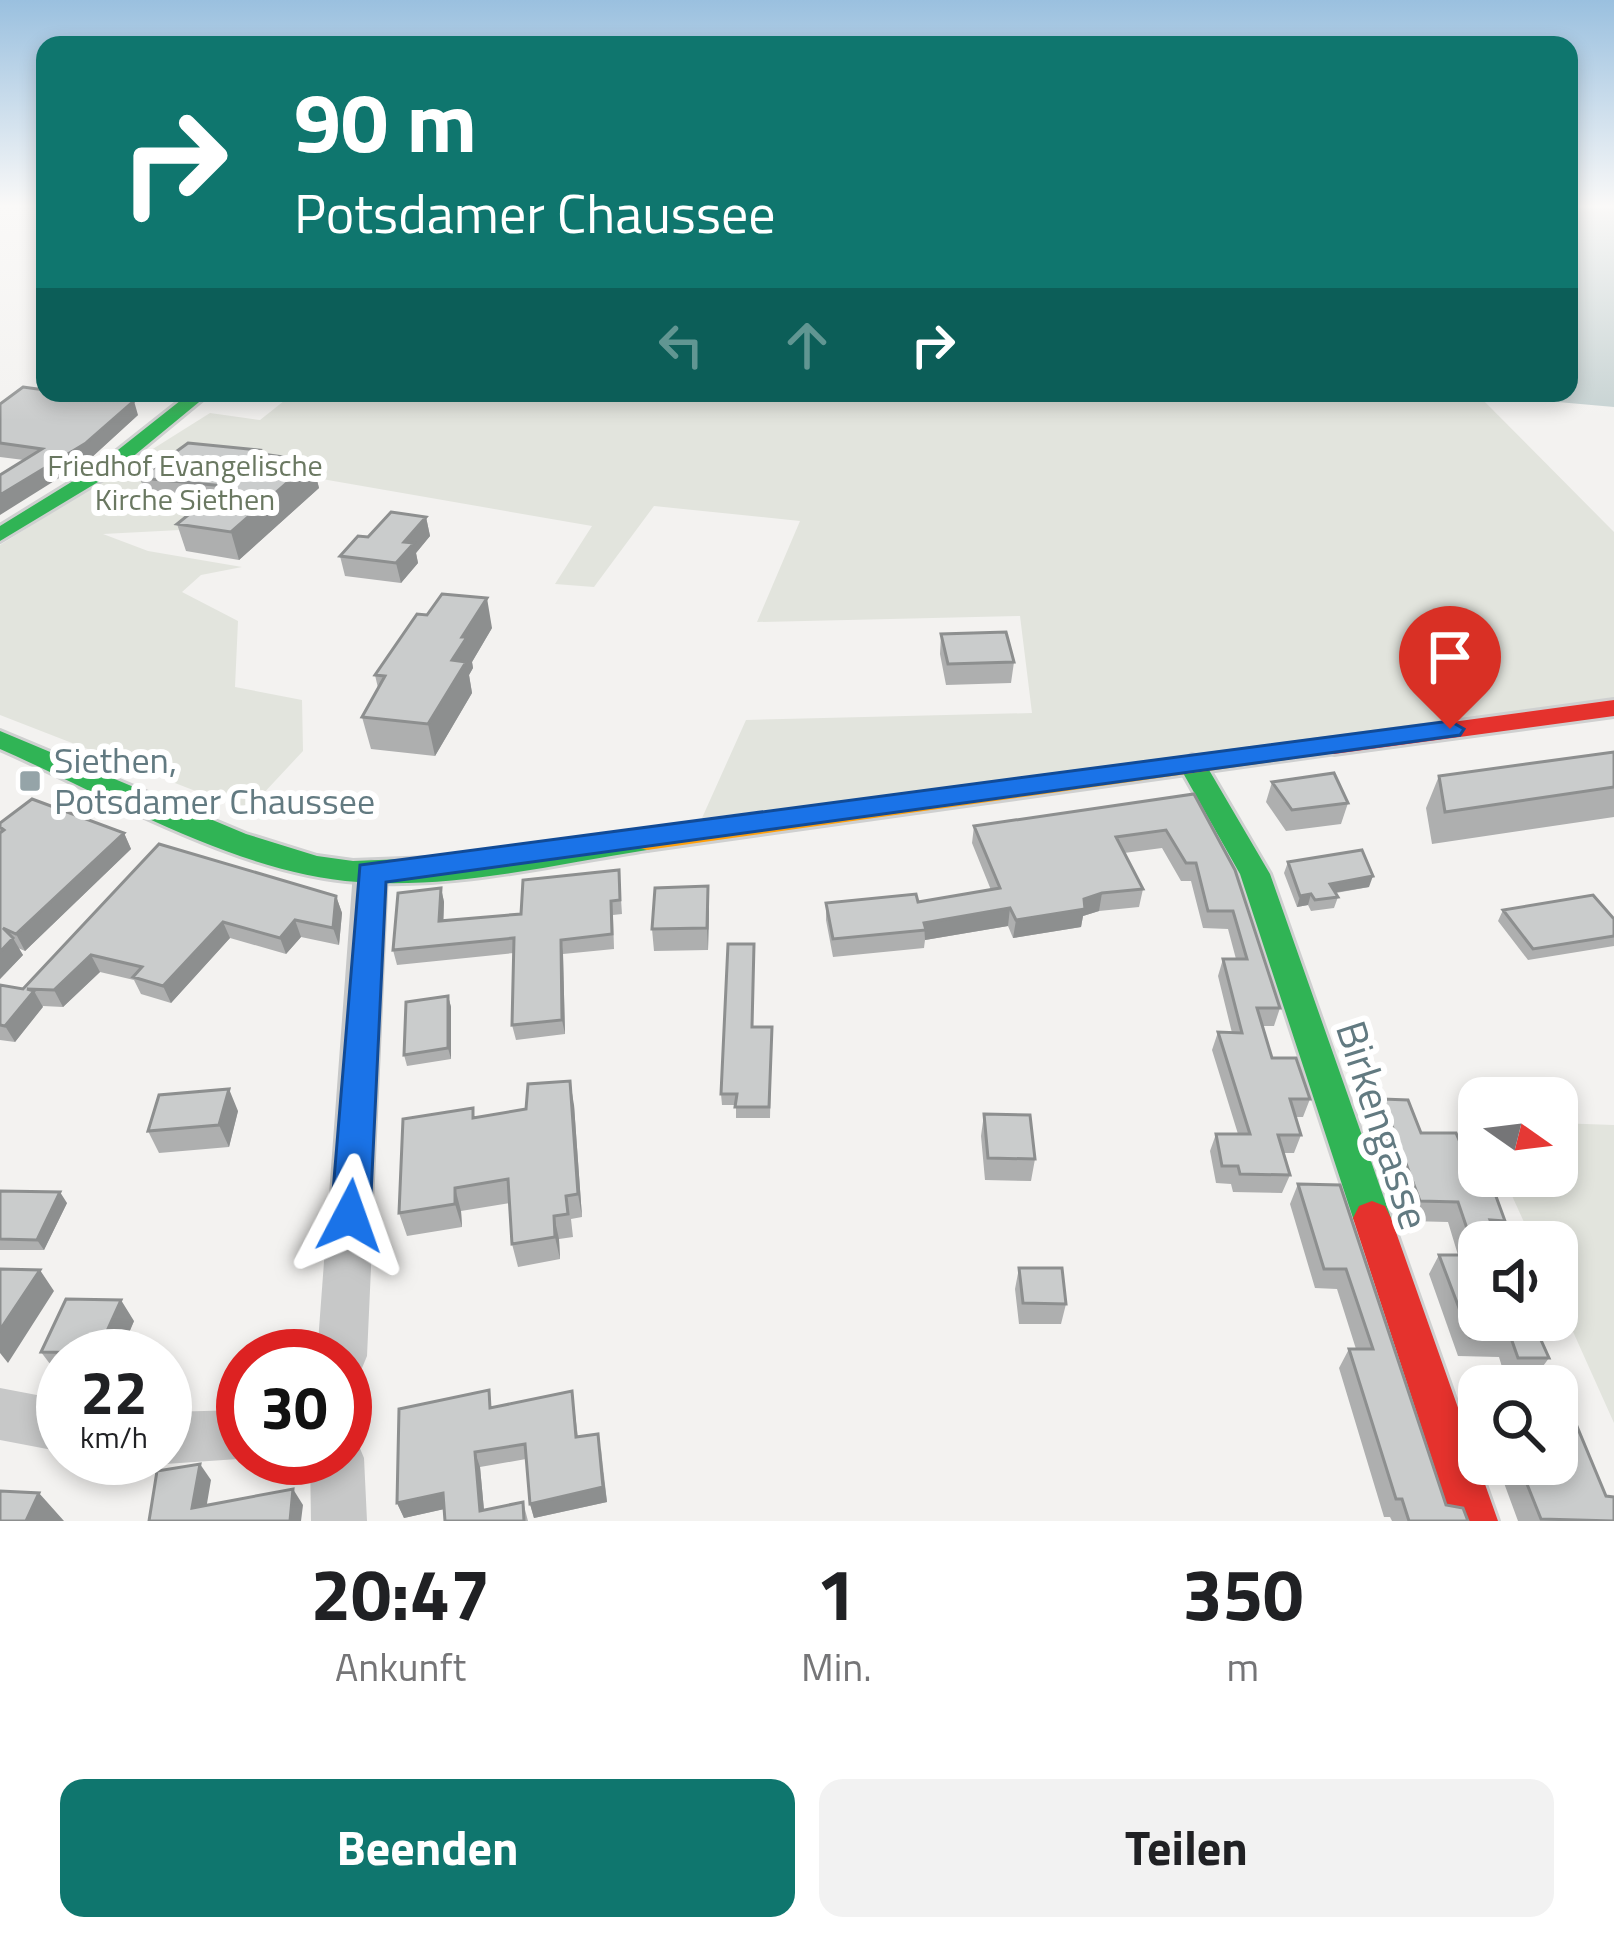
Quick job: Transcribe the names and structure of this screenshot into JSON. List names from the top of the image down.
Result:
{
  "streets": {
    "main road": ["Birkengasse"]
  },
  "parks": ["Friedhof Evangelische Kirche Siethen"],
  "places": {
    "transit": ["Siethen, Potsdamer Chaussee"]
  },
  "north": "right",
  "page": {
    "turn": ["90 m", "Potsdamer Chaussee"],
    "speed": "22 km/h",
    "limit": "30",
    "eta": [
      "20:47",
      "Ankunft",
      "1",
      "Min.",
      "350",
      "m"
    ],
    "buttons": ["Beenden", "Teilen"]
  }
}
